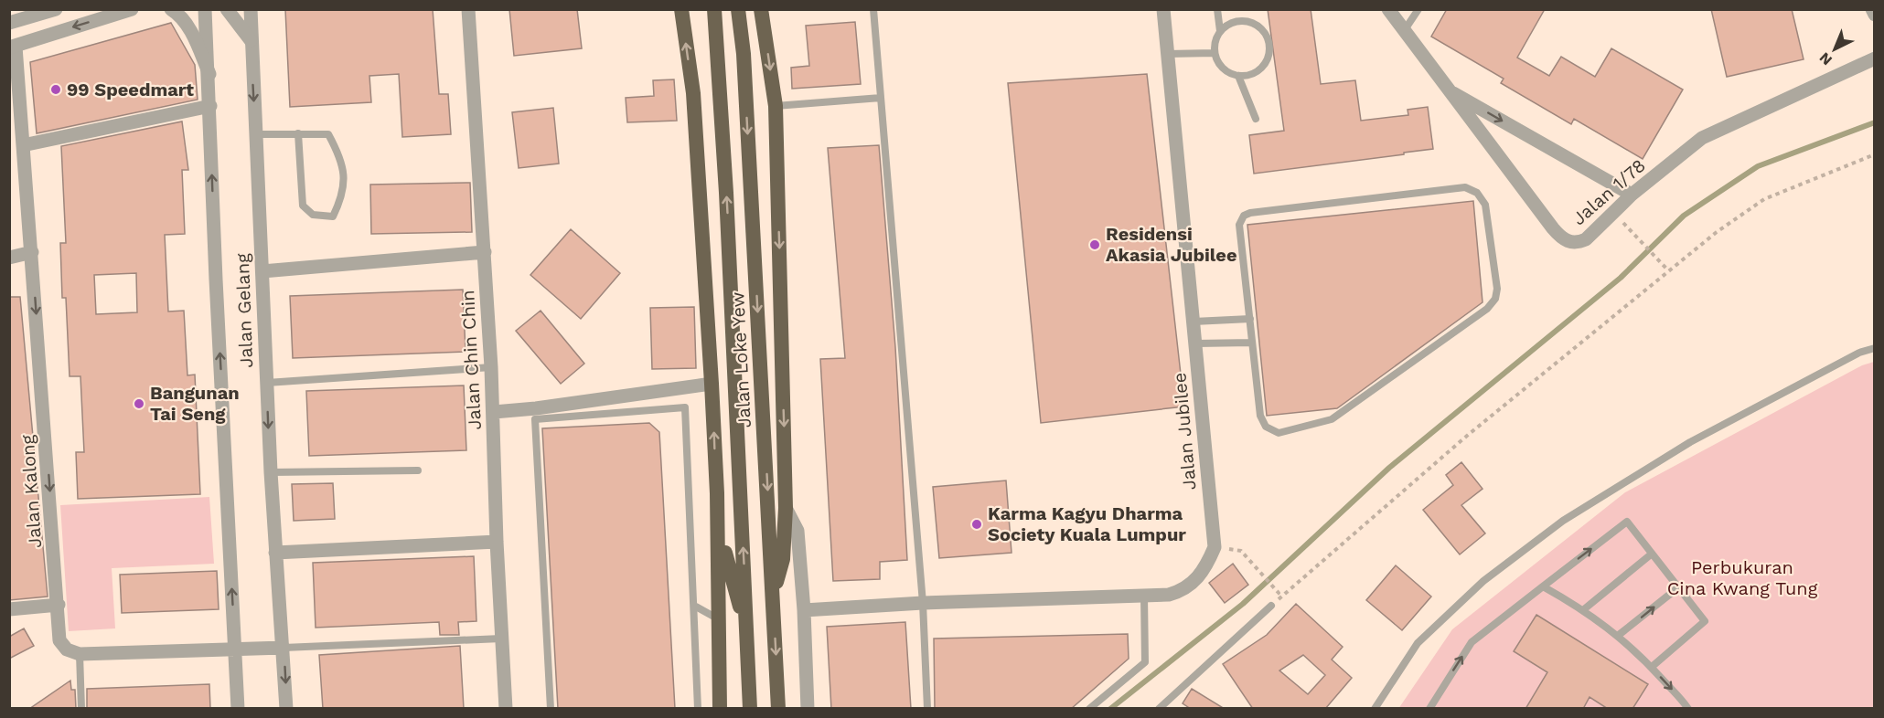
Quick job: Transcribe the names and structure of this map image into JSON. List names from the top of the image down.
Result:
{
  "streets": {
    "highway": ["Jalan Loke Yew"],
    "street": [
      "Jalan 1/78",
      "Jalan Gelang",
      "Jalan Chin Chin",
      "Jalan Jubilee",
      "Jalan Kalong"
    ]
  },
  "one_way": ["Jalan Kalong"],
  "parks": ["Perbukuran Cina Kwang Tung"],
  "places": [
    "99 Speedmart",
    "Residensi Akasia Jubilee",
    "Bangunan Tai Seng",
    "Karma Kagyu Dharma Society Kuala Lumpur"
  ],
  "north": "bottom left"
}
